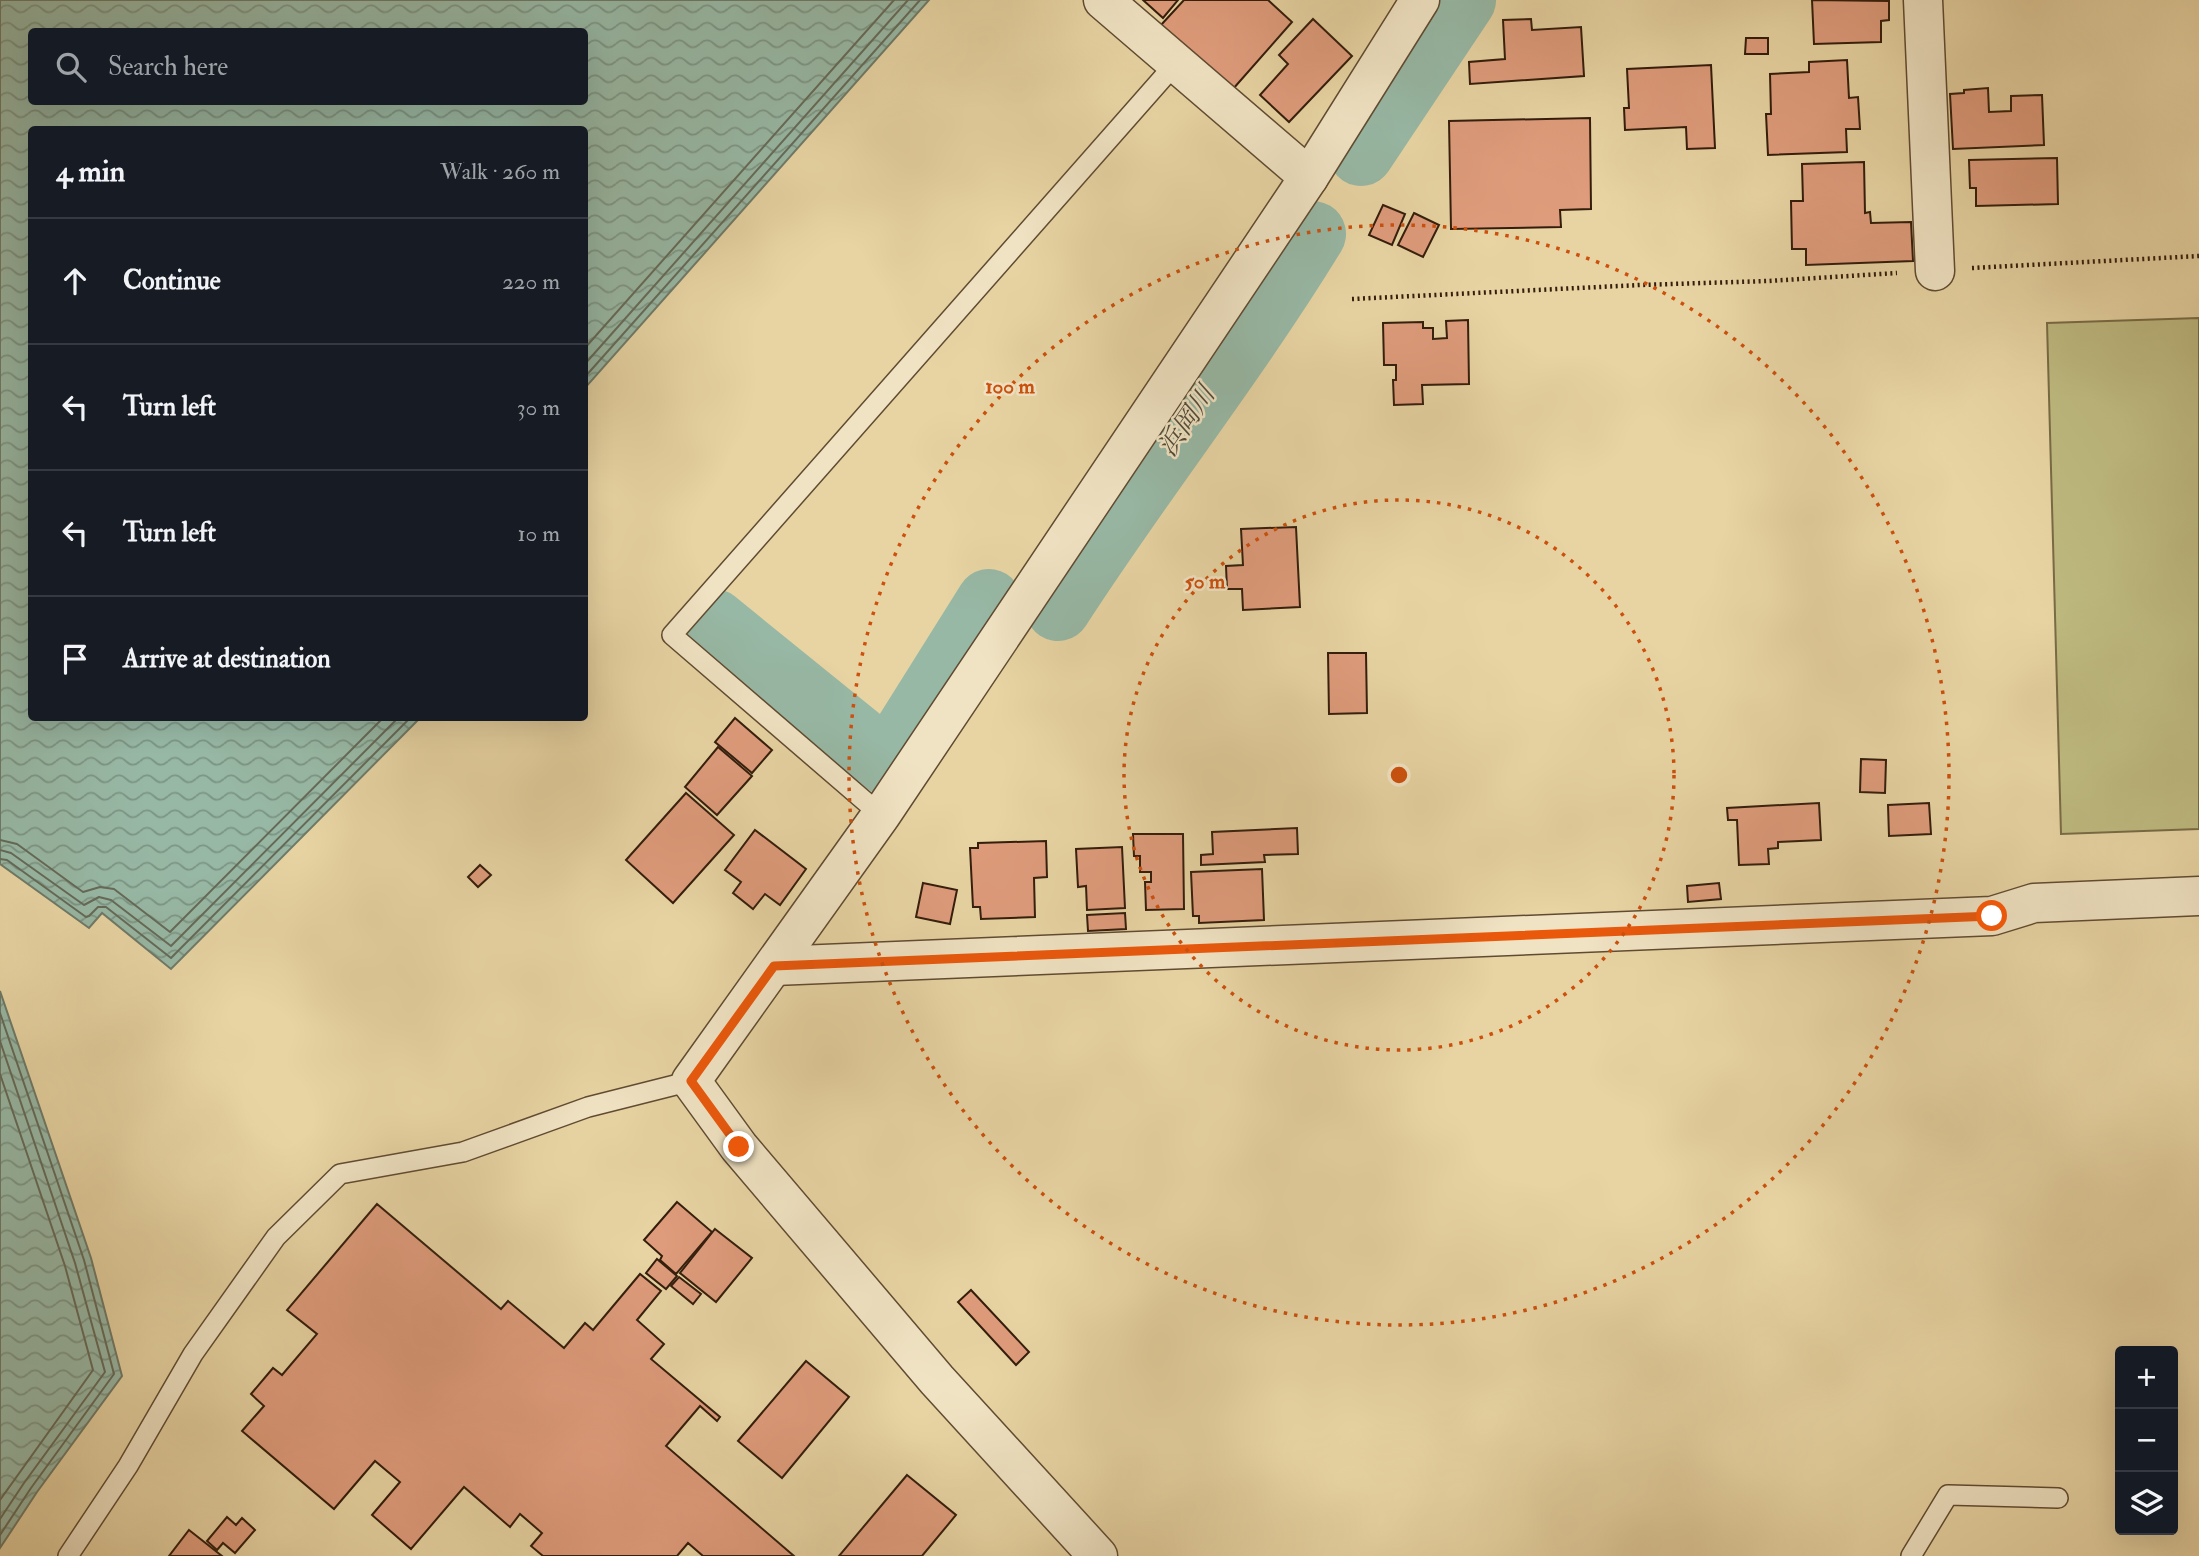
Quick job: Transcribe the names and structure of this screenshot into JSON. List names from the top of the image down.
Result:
{
  "water": ["浜岡川"],
  "page": {
    "search": "Search here",
    "heading": ["4 min", "Walk · 260 m"],
    "list": [
      ["Continue", "220 m"],
      ["Turn left", "30 m"],
      ["Turn left", "10 m"],
      "Arrive at destination"
    ],
    "map_buttons": ["+", "−"]
  },
  "rings": ["100 m", "50 m"]
}
